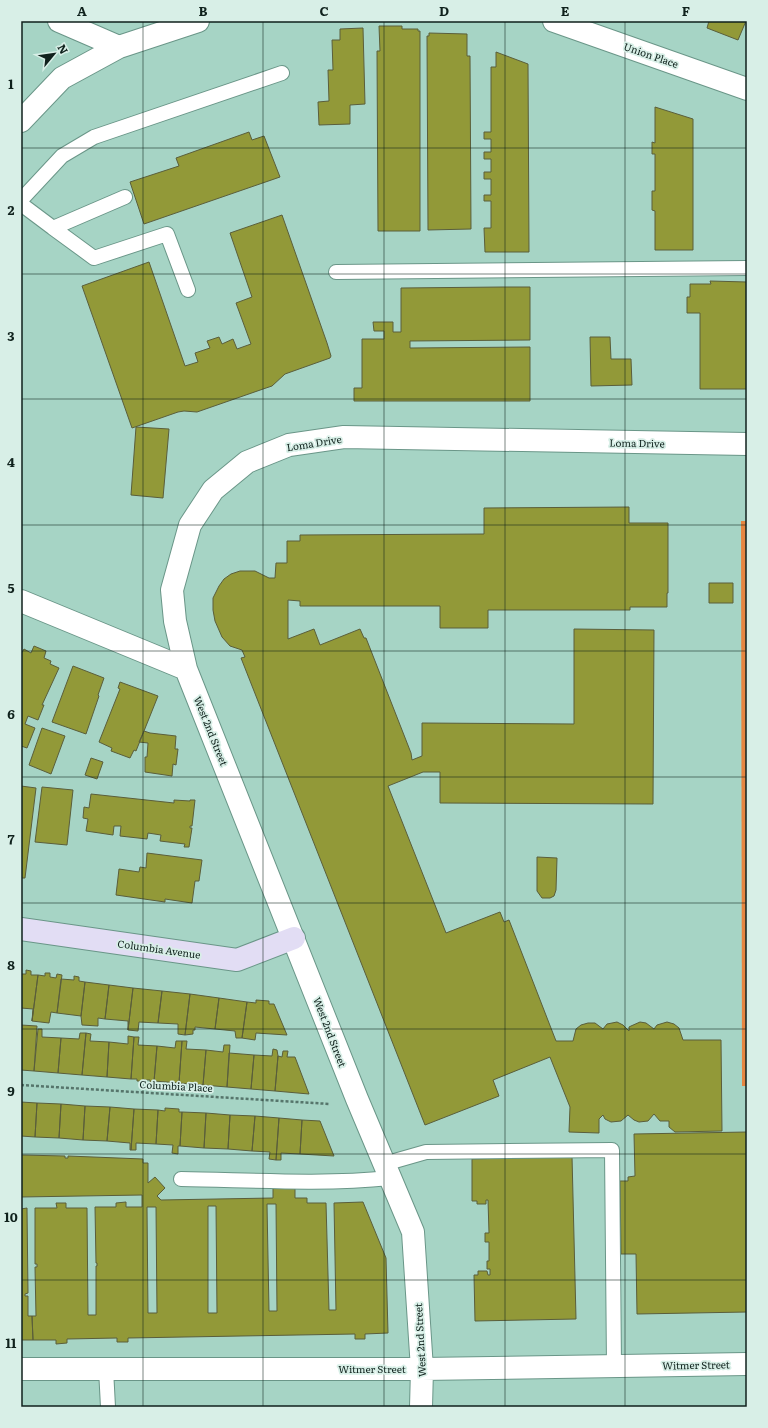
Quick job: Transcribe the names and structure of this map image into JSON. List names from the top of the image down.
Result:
{
  "streets": {
    "street": [
      "Union Place",
      "Loma Drive",
      "West 2nd Street",
      "Columbia Avenue",
      "Witmer Street"
    ],
    "path": ["Columbia Place"]
  },
  "crossings": [
    ["Loma Drive", "West 2nd Street"],
    ["West 2nd Street", "Columbia Avenue"],
    ["West 2nd Street", "Witmer Street"]
  ],
  "north": "top right",
  "grid": {
    "columns": [
      "A",
      "B",
      "C",
      "D",
      "E",
      "F"
    ],
    "rows": [
      "1",
      "2",
      "3",
      "4",
      "5",
      "6",
      "7",
      "8",
      "9",
      "10",
      "11"
    ]
  }
}
